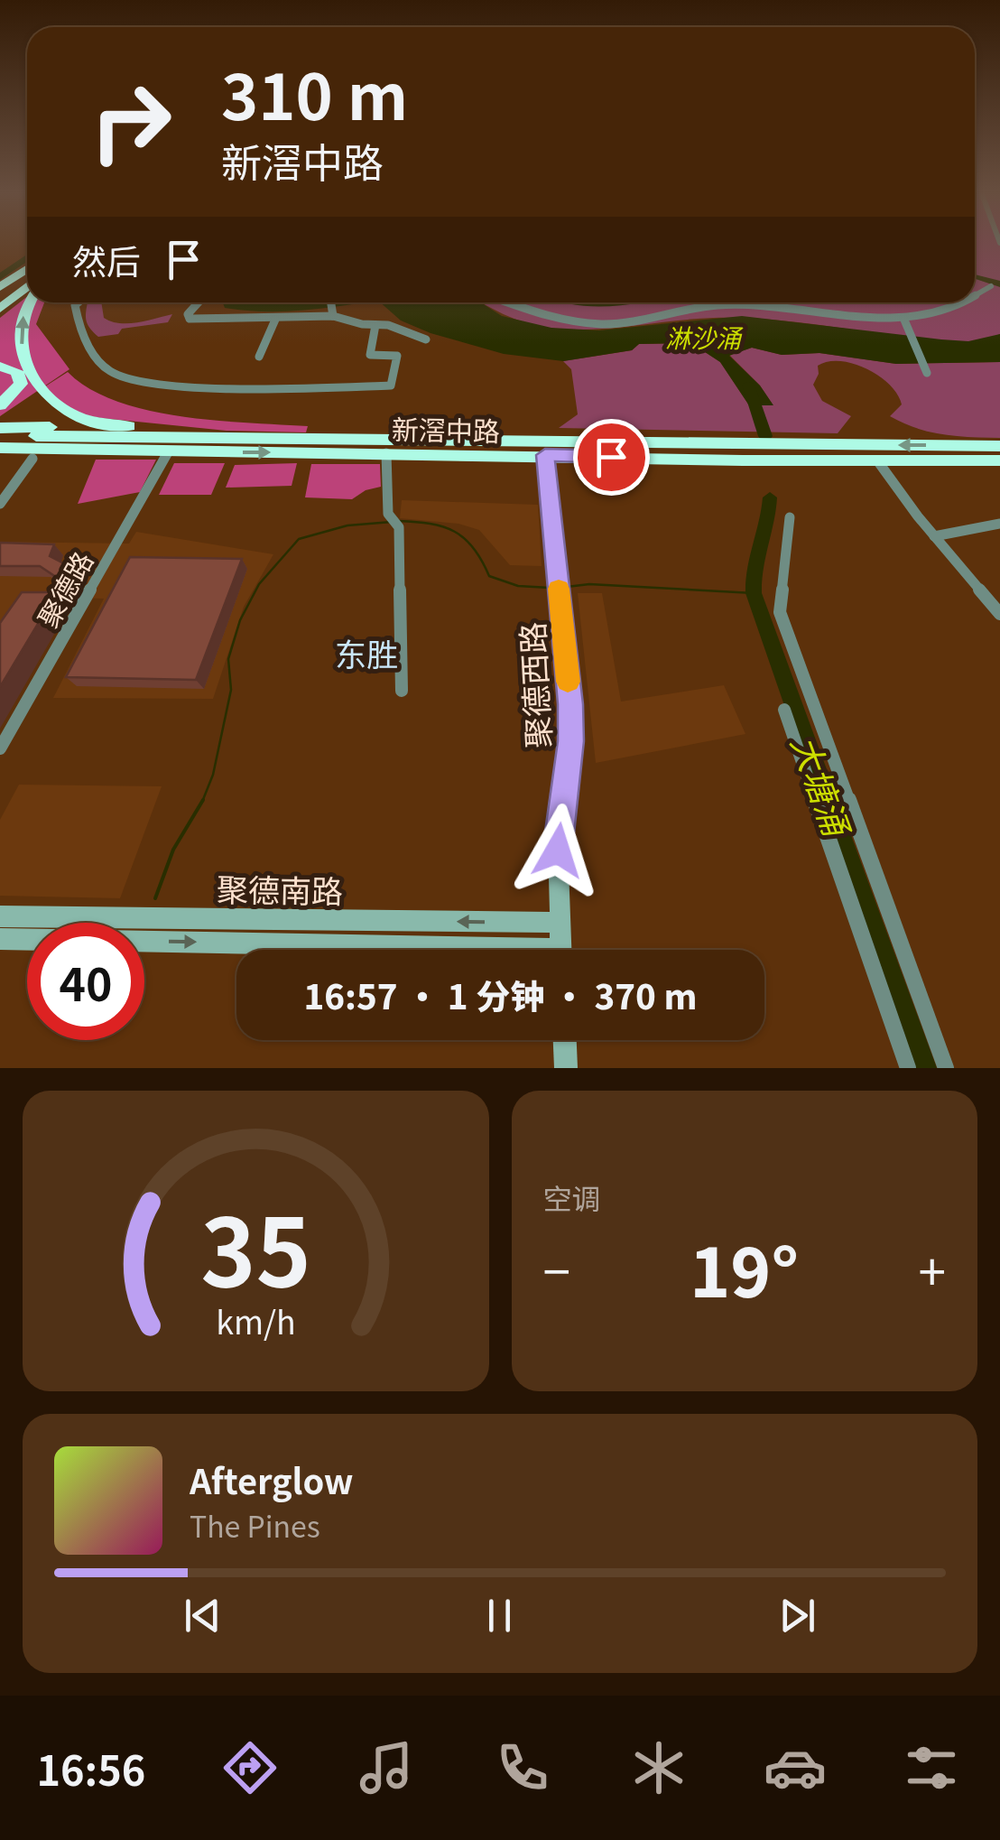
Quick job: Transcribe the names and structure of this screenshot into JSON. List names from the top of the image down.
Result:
{
  "streets": {
    "highway": ["新滘中路"],
    "street": ["聚德路", "聚德西路", "聚德南路"]
  },
  "crossings": [
    ["新滘中路", "聚德路"],
    ["新滘中路", "聚德西路"],
    ["聚德西路", "聚德南路"]
  ],
  "districts": ["东胜"],
  "water": ["淋沙涌", "大塘涌"],
  "page": {
    "turn": ["310 m", "新滘中路"],
    "then": "然后",
    "limit": "40",
    "trip": "16:57 · 1 分钟 · 370 m",
    "tile": "空调",
    "heat": ["−", "19°", "+"],
    "song": ["Afterglow", "The Pines"],
    "tabs": "16:56",
    "gauge": ["35", "km/h"]
  }
}
